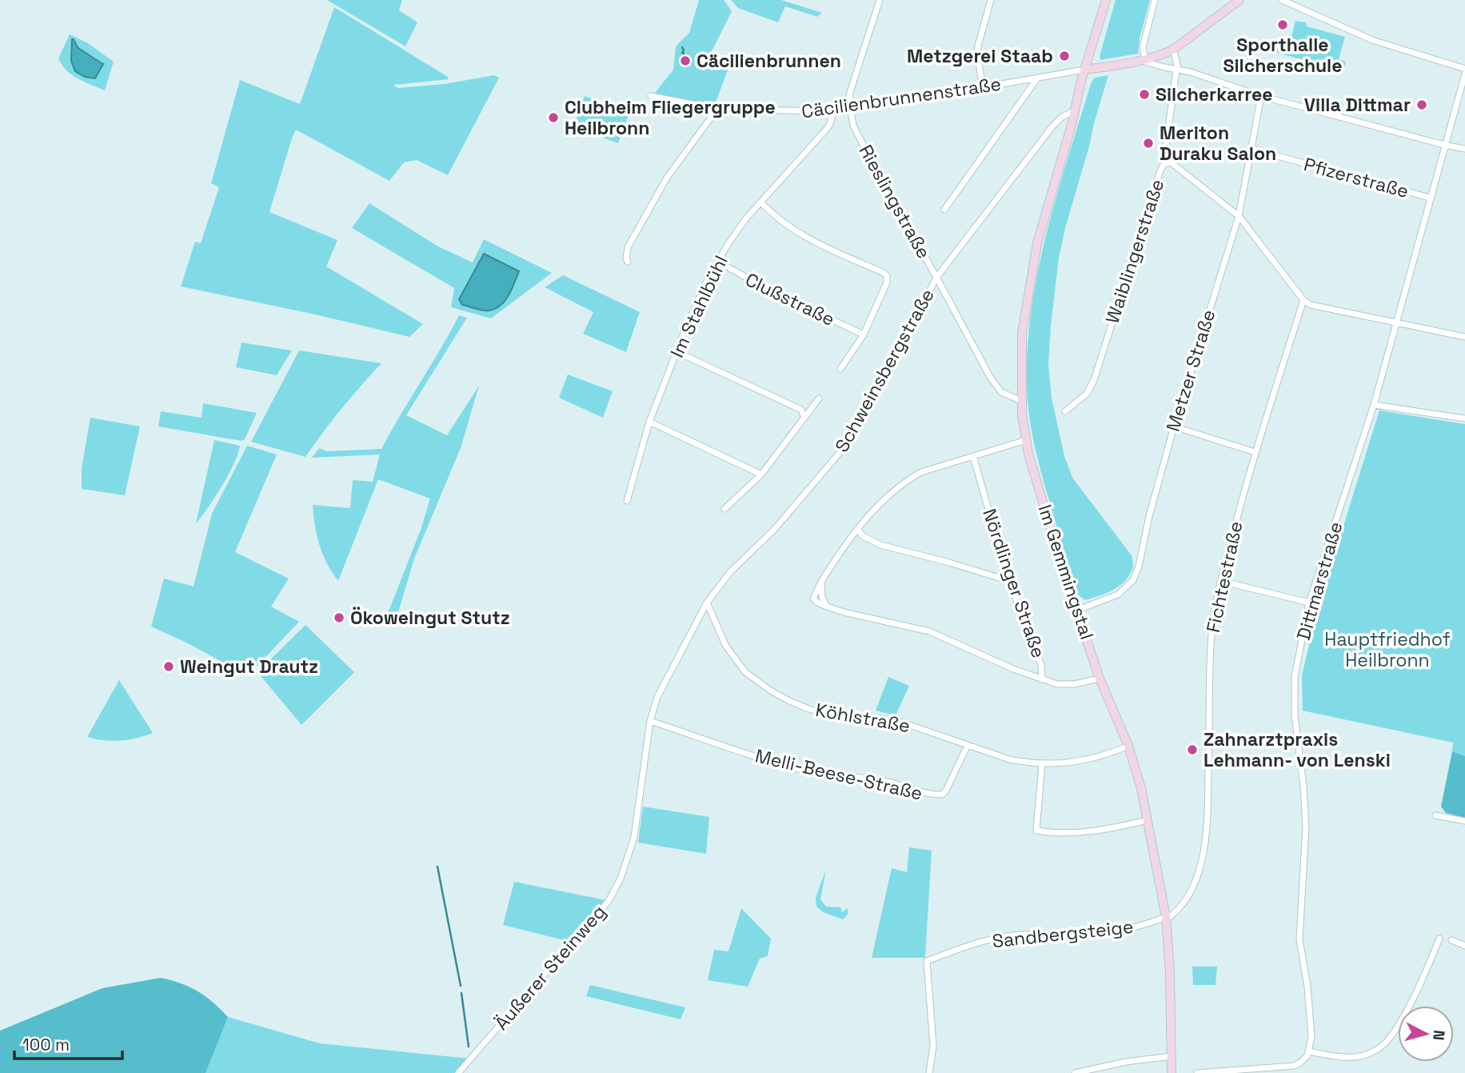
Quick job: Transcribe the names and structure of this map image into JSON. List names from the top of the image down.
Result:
{
  "streets": {
    "street": [
      "Cäcilienbrunnenstraße",
      "Pfizerstraße",
      "Rieslingstraße",
      "Waiblingerstraße",
      "Clußstraße",
      "Im Stahlbühl",
      "Schweinsbergstraße",
      "Metzer Straße",
      "Im Gemmingstal",
      "Fichtestraße",
      "Dittmarstraße",
      "Nördlinger Straße",
      "Köhlstraße",
      "Melli-Beese-Straße",
      "Sandbergsteige",
      "Äußerer Steinweg"
    ]
  },
  "crossings": [
    ["Cäcilienbrunnenstraße", "Rieslingstraße"],
    ["Cäcilienbrunnenstraße", "Im Stahlbühl"],
    ["Cäcilienbrunnenstraße", "Im Gemmingstal"],
    ["Pfizerstraße", "Metzer Straße"],
    ["Pfizerstraße", "Dittmarstraße"],
    ["Rieslingstraße", "Schweinsbergstraße"],
    ["Rieslingstraße", "Im Gemmingstal"],
    ["Clußstraße", "Im Stahlbühl"],
    ["Schweinsbergstraße", "Im Gemmingstal"],
    ["Schweinsbergstraße", "Köhlstraße"],
    ["Schweinsbergstraße", "Melli-Beese-Straße"],
    ["Schweinsbergstraße", "Äußerer Steinweg"],
    ["Metzer Straße", "Im Gemmingstal"],
    ["Im Gemmingstal", "Fichtestraße"],
    ["Im Gemmingstal", "Köhlstraße"],
    ["Im Gemmingstal", "Sandbergsteige"],
    ["Fichtestraße", "Sandbergsteige"],
    ["Köhlstraße", "Melli-Beese-Straße"],
    ["Melli-Beese-Straße", "Äußerer Steinweg"]
  ],
  "parks": ["Hauptfriedhof Heilbronn"],
  "places": [
    "Sporthalle Silcherschule",
    "Metzgerei Staab",
    "Cäcilienbrunnen",
    "Silcherkarree",
    "Villa Dittmar",
    "Clubheim Fliegergruppe Heilbronn",
    "Meriton Duraku Salon",
    "Ökoweingut Stutz",
    "Weingut Drautz",
    "Zahnarztpraxis Lehmann- von Lenski"
  ],
  "scale_bar": "100 m",
  "north": "right"
}
